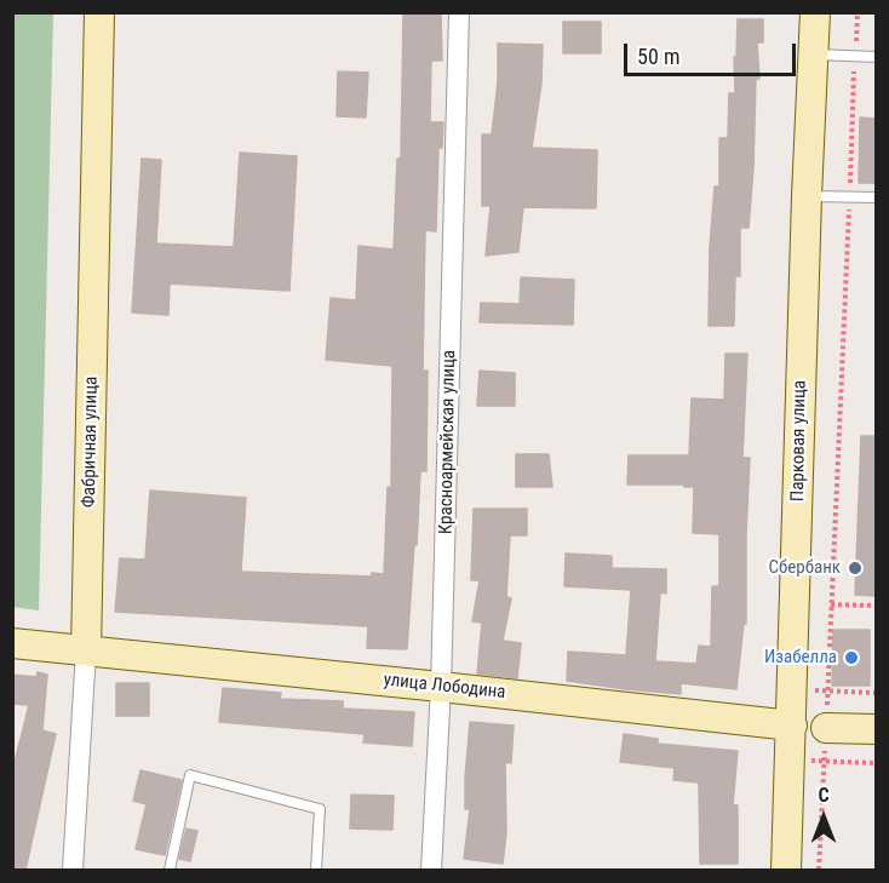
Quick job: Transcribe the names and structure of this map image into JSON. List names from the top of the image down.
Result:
{
  "streets": {
    "street": [
      "Парковая улица",
      "Фабричная улица",
      "Красноармейская улица",
      "улица Лободина"
    ]
  },
  "crossings": [
    ["Парковая улица", "улица Лободина"],
    ["Фабричная улица", "улица Лободина"],
    ["Красноармейская улица", "улица Лободина"]
  ],
  "places": ["Сбербанк", "Изабелла"],
  "scale_bar": "50 m",
  "north": "top"
}
